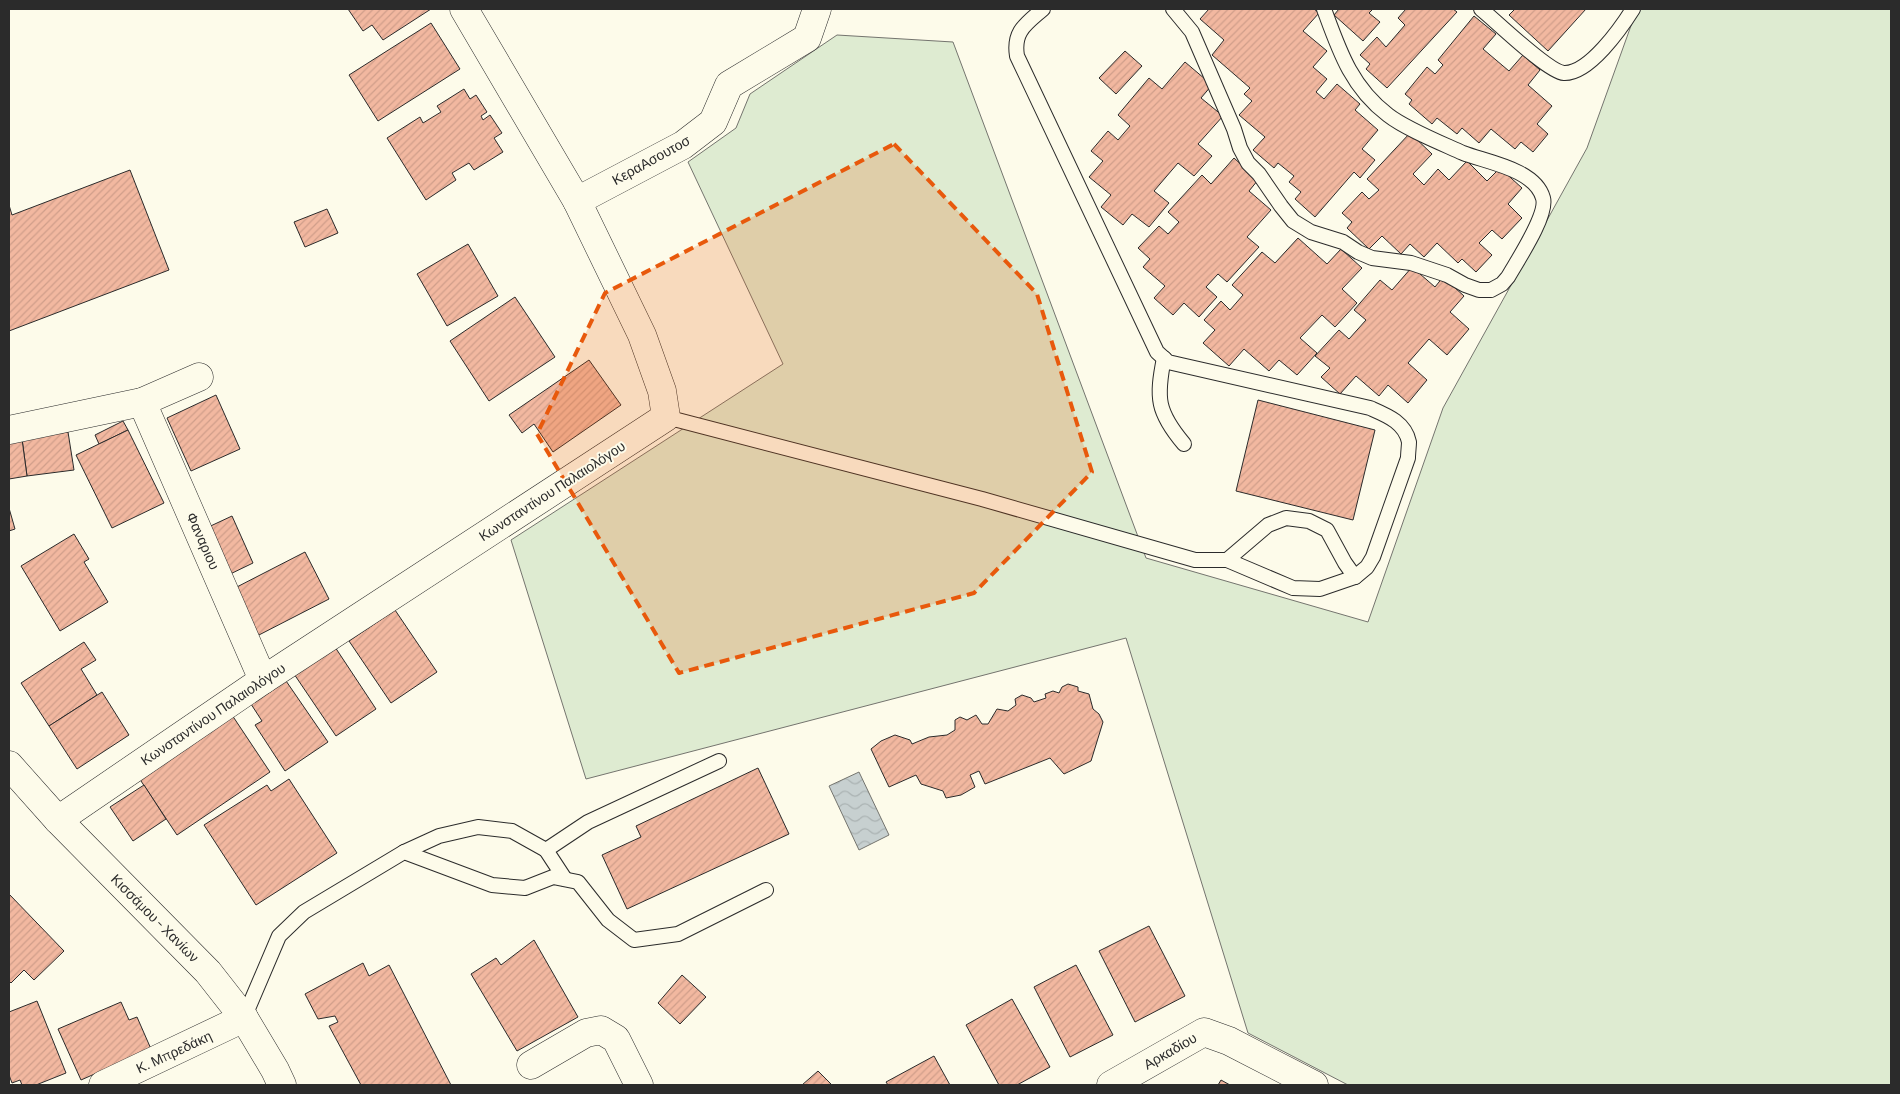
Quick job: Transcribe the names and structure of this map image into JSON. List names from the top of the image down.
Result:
{
  "streets": {
    "street": [
      "ΚεραΑσουτοσ",
      "Κωνσταντίνου Παλαιολόγου",
      "Φαναριου",
      "Κισσάμου - Χανίων",
      "Αρκαδίου",
      "Κ. Μπρεδάκη"
    ]
  },
  "crossings": [
    ["Κωνσταντίνου Παλαιολόγου", "Φαναριου"],
    ["Κωνσταντίνου Παλαιολόγου", "Κισσάμου - Χανίων"],
    ["Κισσάμου - Χανίων", "Κ. Μπρεδάκη"]
  ]
}
